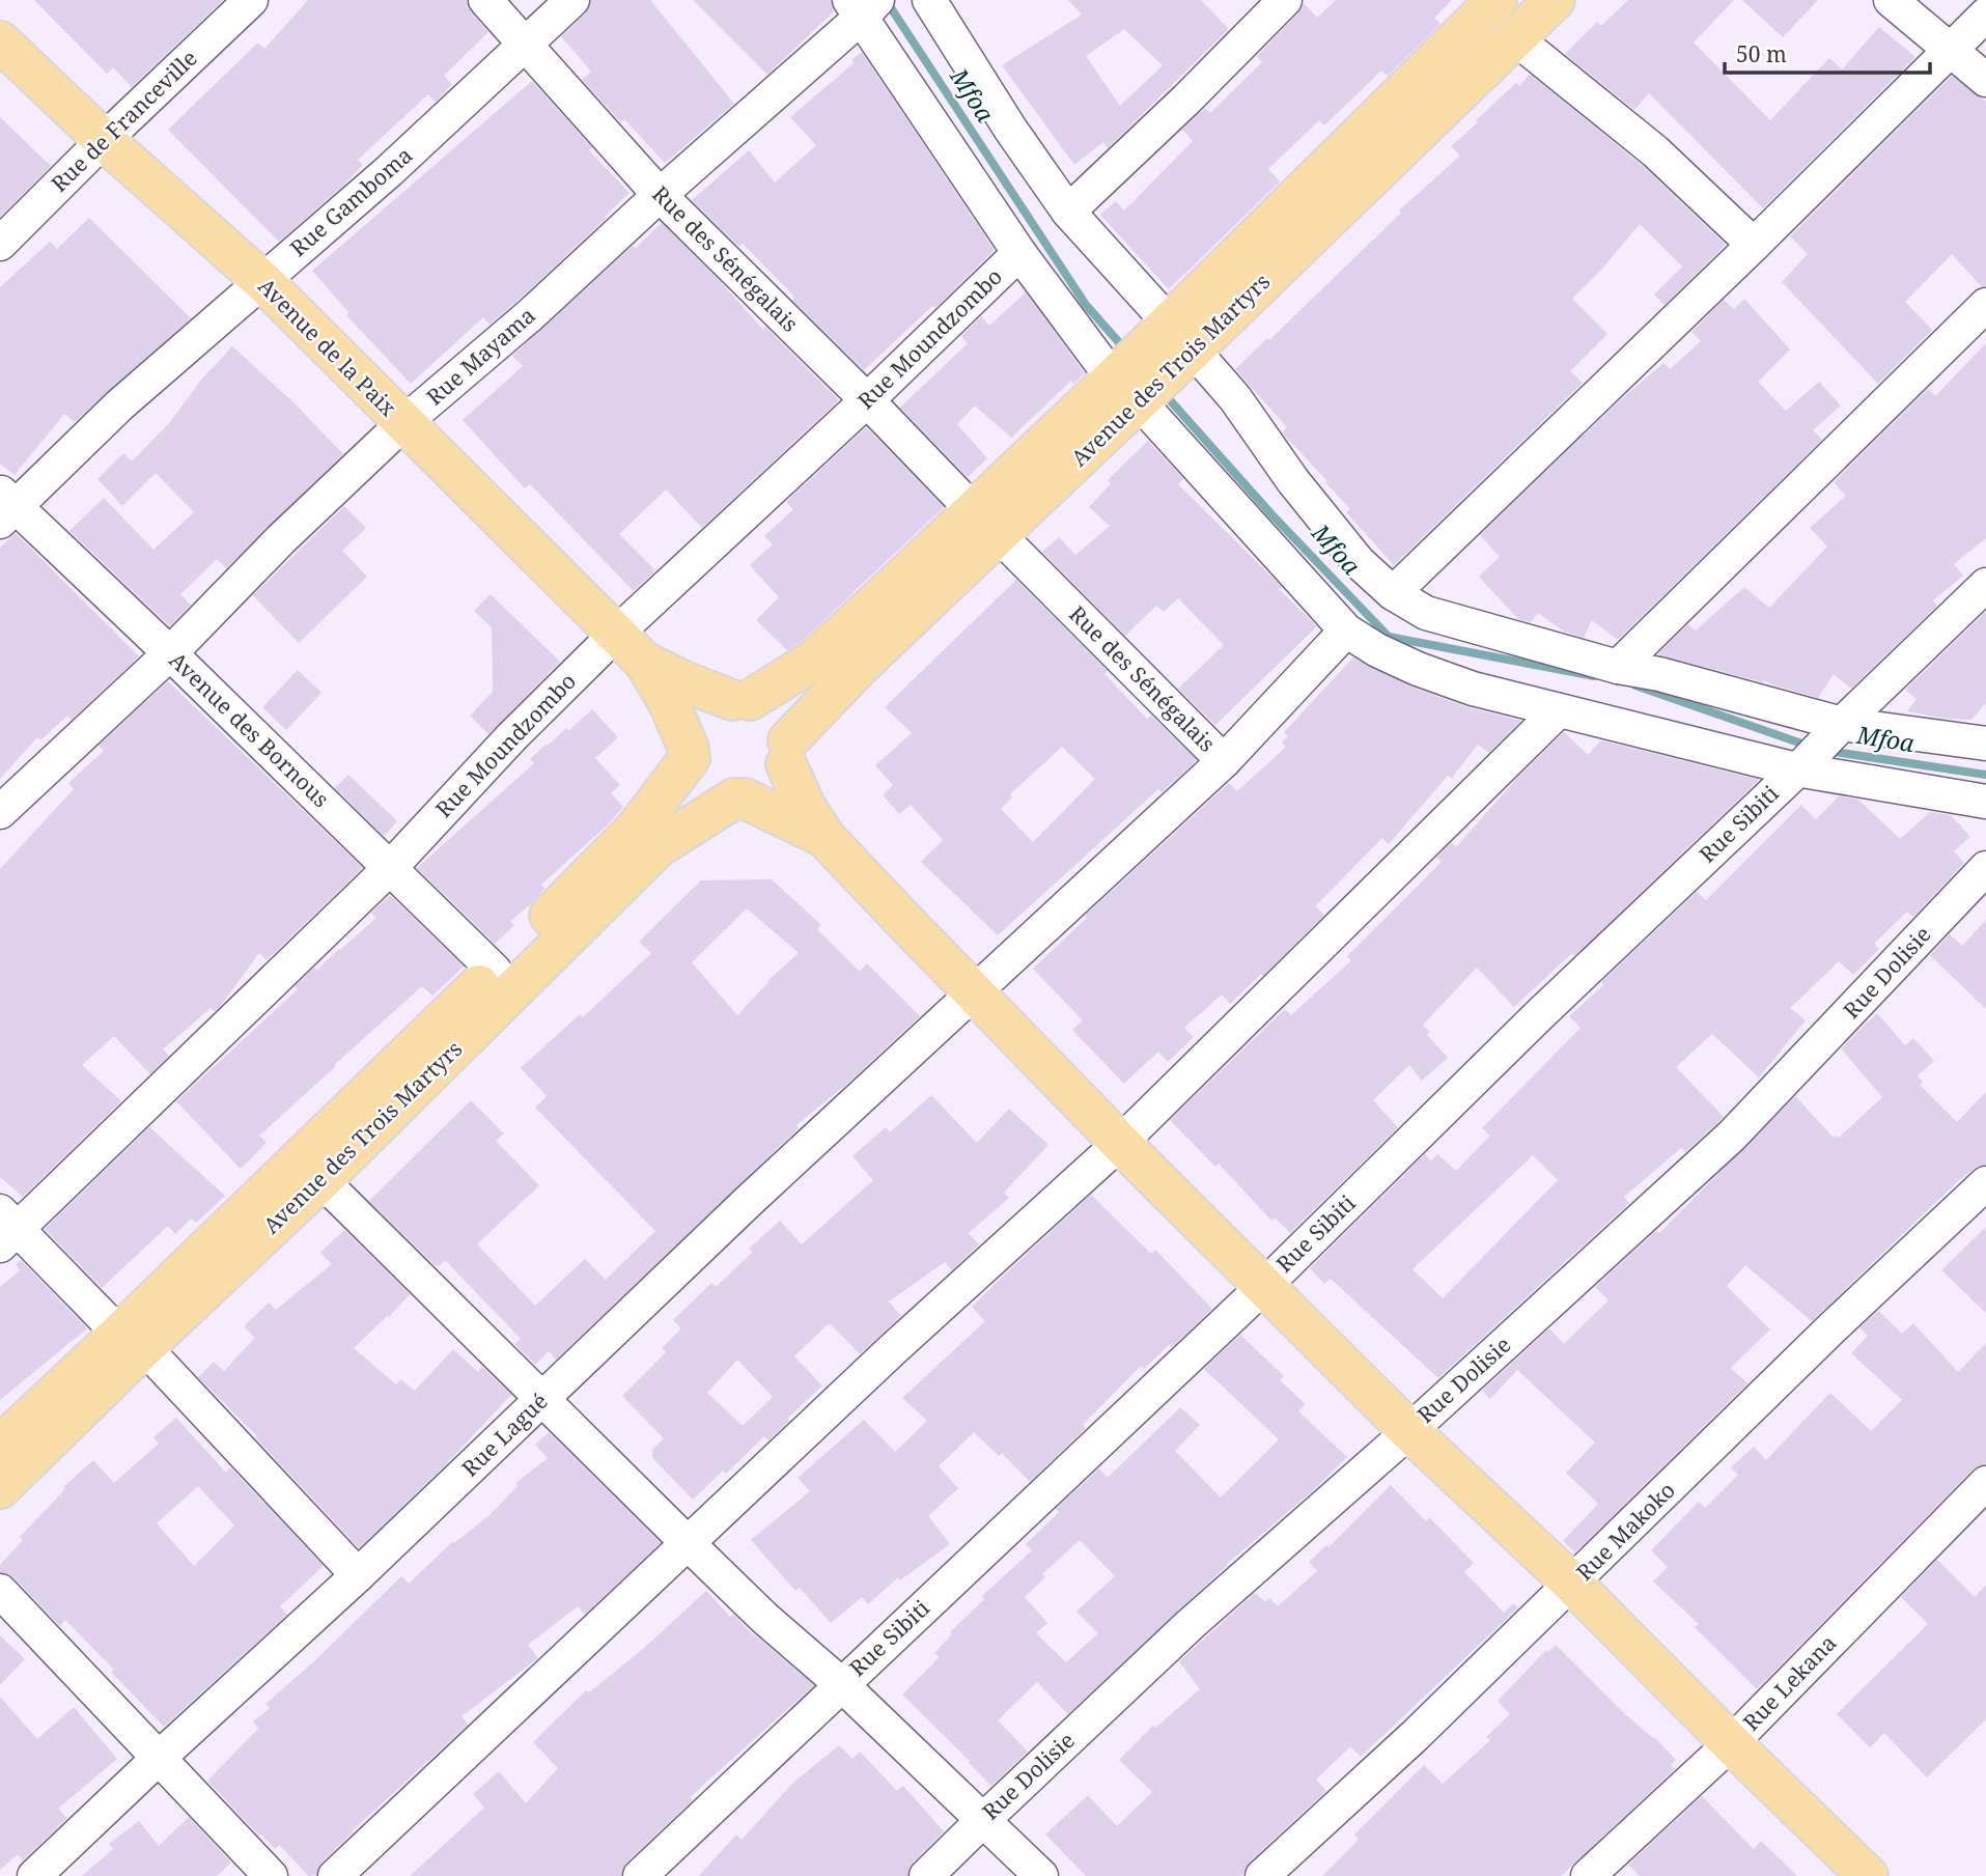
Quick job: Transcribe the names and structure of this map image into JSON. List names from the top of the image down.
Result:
{
  "streets": {
    "main road": ["Avenue de la Paix", "Avenue des Trois Martyrs"],
    "street": [
      "Rue de Franceville",
      "Rue Gamboma",
      "Rue des Sénégalais",
      "Rue Moundzombo",
      "Rue Mayama",
      "Avenue des Bornous",
      "Rue Sibiti",
      "Rue Dolisie",
      "Rue Lagué",
      "Rue Makoko",
      "Rue Lekana"
    ]
  },
  "crossings": [
    ["Rue de Franceville", "Avenue de la Paix"],
    ["Rue Gamboma", "Rue des Sénégalais"],
    ["Rue Gamboma", "Avenue de la Paix"],
    ["Rue Gamboma", "Avenue des Bornous"],
    ["Rue des Sénégalais", "Rue Moundzombo"],
    ["Rue des Sénégalais", "Rue Mayama"],
    ["Rue des Sénégalais", "Avenue des Trois Martyrs"],
    ["Rue des Sénégalais", "Rue Lagué"],
    ["Rue Moundzombo", "Avenue de la Paix"],
    ["Rue Moundzombo", "Avenue des Bornous"],
    ["Avenue de la Paix", "Rue Mayama"],
    ["Avenue de la Paix", "Avenue des Trois Martyrs"],
    ["Rue Mayama", "Avenue des Bornous"],
    ["Avenue des Trois Martyrs", "Avenue des Bornous"]
  ],
  "water": ["Mfoa"],
  "scale_bar": "50 m"
}
